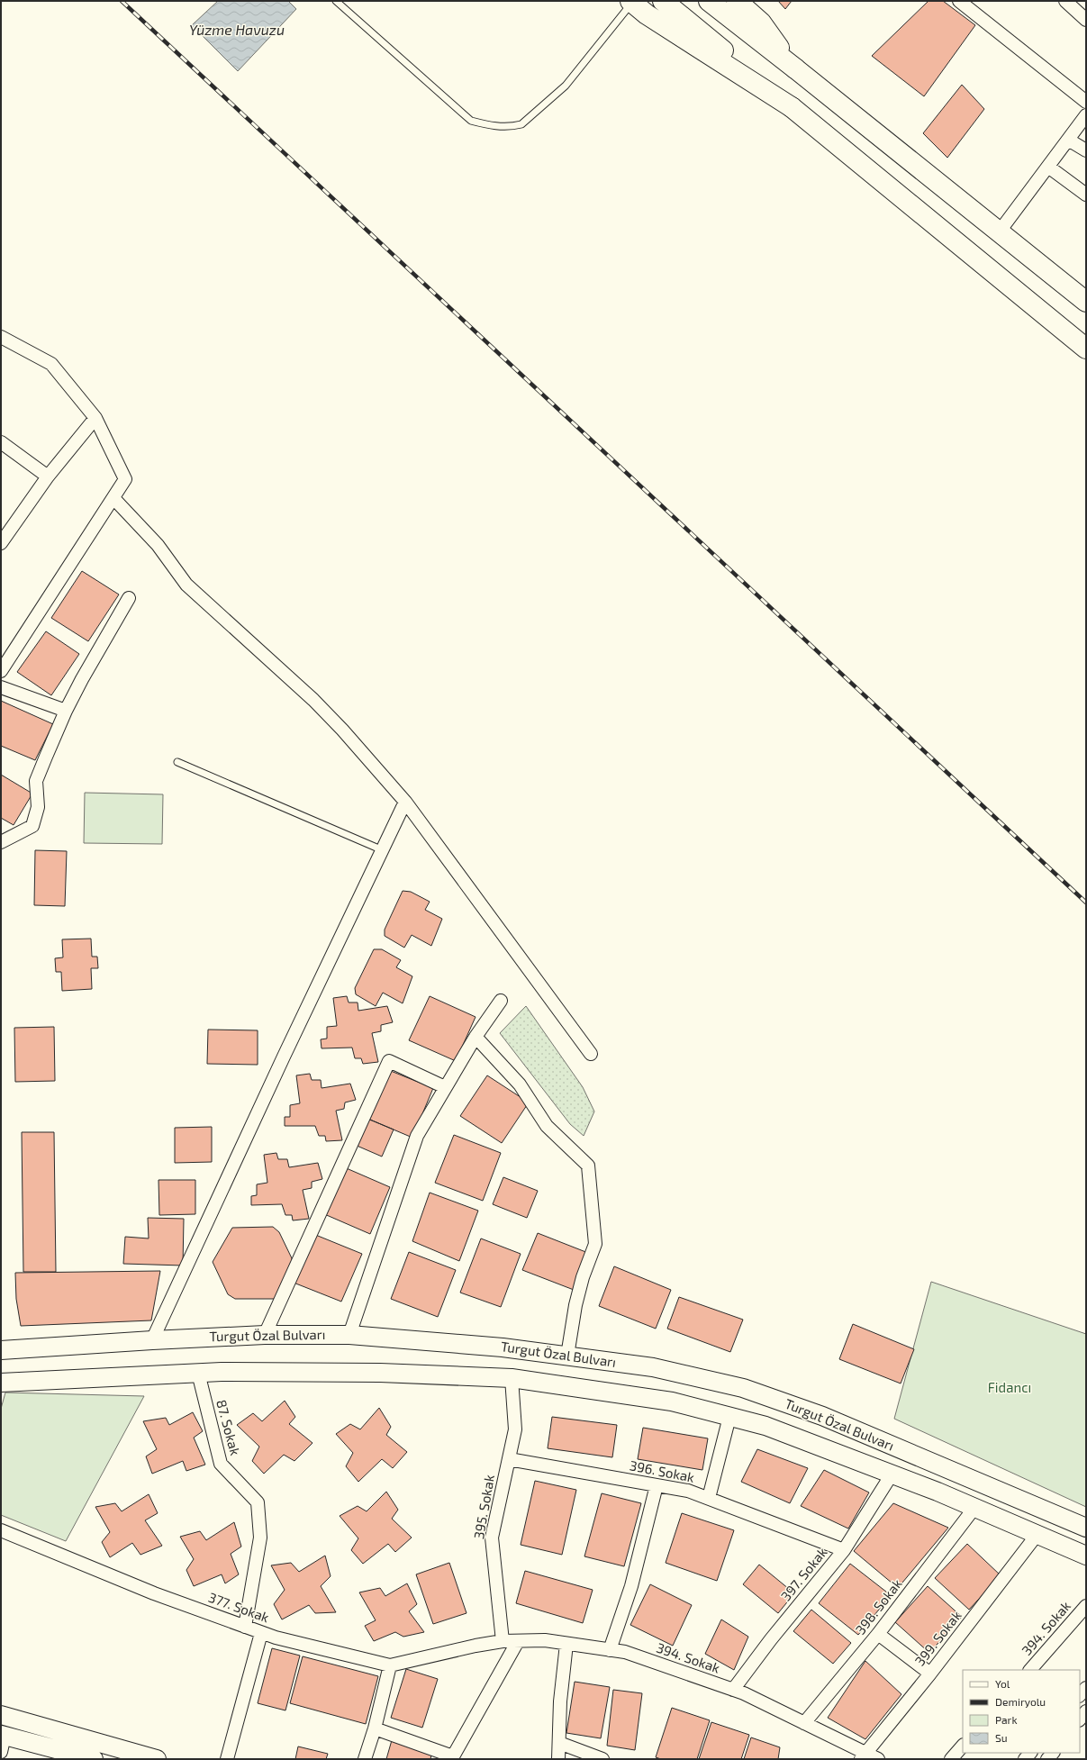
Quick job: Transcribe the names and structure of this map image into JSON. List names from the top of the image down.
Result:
{
  "streets": {
    "main road": ["Turgut Özal Bulvarı"],
    "street": [
      "87. Sokak",
      "396. Sokak",
      "395. Sokak",
      "397. Sokak",
      "398. Sokak",
      "377. Sokak",
      "394. Sokak",
      "399. Sokak"
    ]
  },
  "crossings": [
    ["Turgut Özal Bulvarı", "87. Sokak"],
    ["Turgut Özal Bulvarı", "395. Sokak"],
    ["Turgut Özal Bulvarı", "397. Sokak"],
    ["Turgut Özal Bulvarı", "398. Sokak"],
    ["Turgut Özal Bulvarı", "399. Sokak"],
    ["87. Sokak", "377. Sokak"],
    ["396. Sokak", "395. Sokak"],
    ["396. Sokak", "397. Sokak"],
    ["395. Sokak", "394. Sokak"],
    ["397. Sokak", "394. Sokak"],
    ["398. Sokak", "394. Sokak"],
    ["377. Sokak", "394. Sokak"],
    ["394. Sokak", "399. Sokak"]
  ],
  "water": ["Yüzme Havuzu"],
  "parks": ["Fidancı"],
  "legend": [
    "Yol",
    "Demiryolu",
    "Park",
    "Su"
  ]
}
